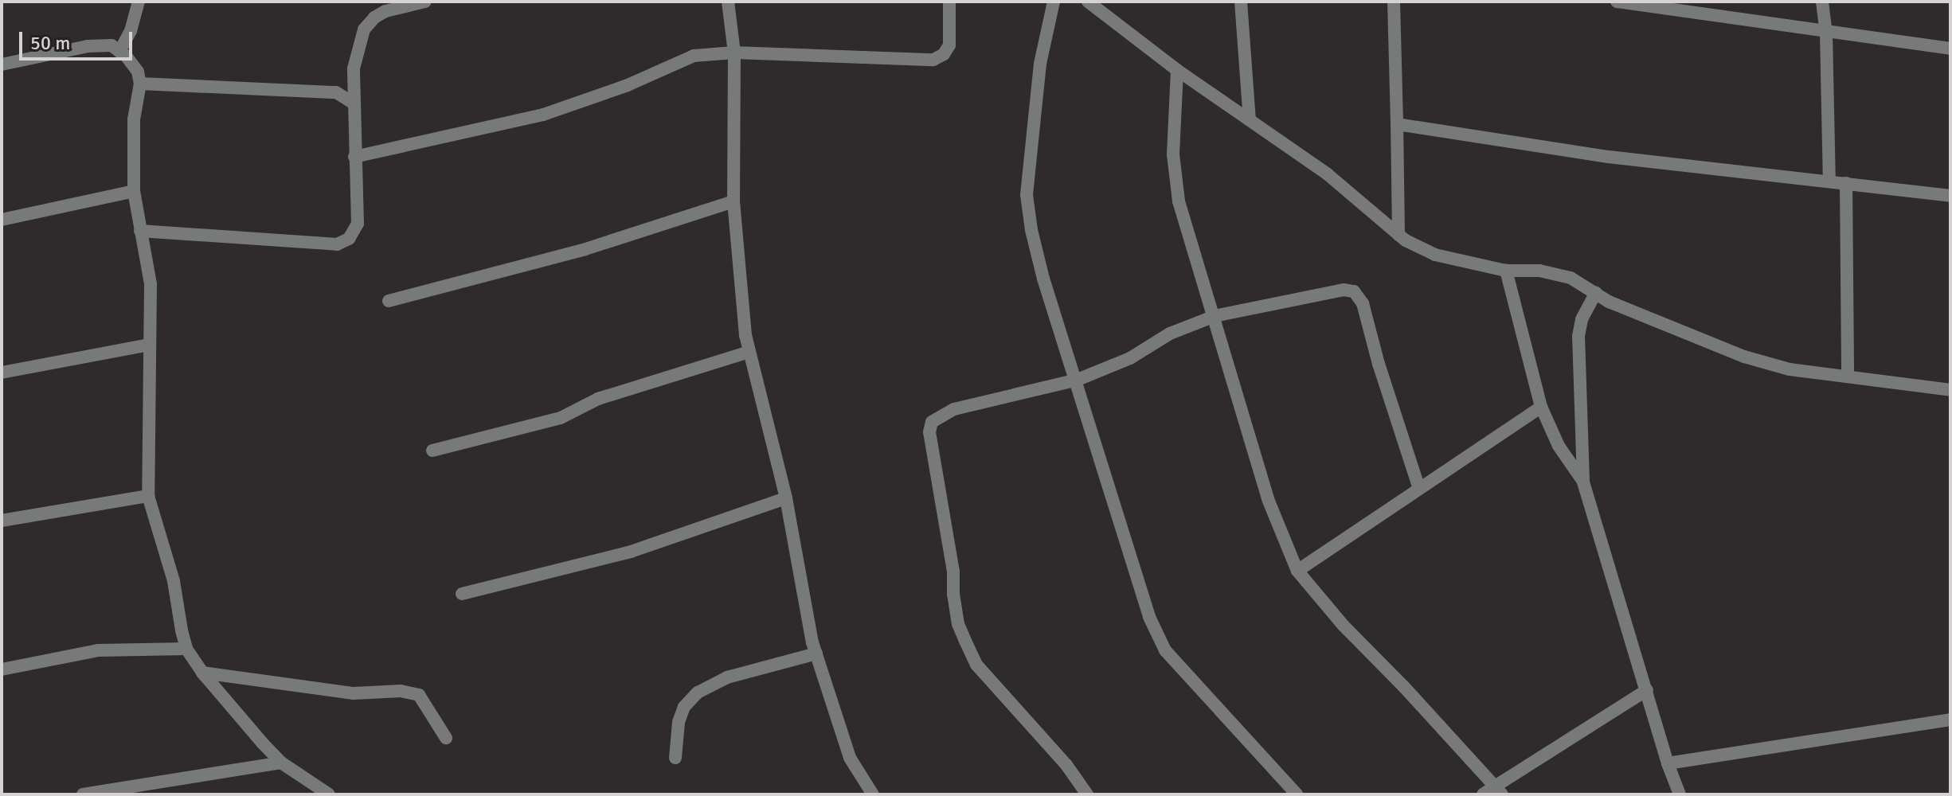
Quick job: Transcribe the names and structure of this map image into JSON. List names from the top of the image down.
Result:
{
  "scale_bar": "50 m"
}
